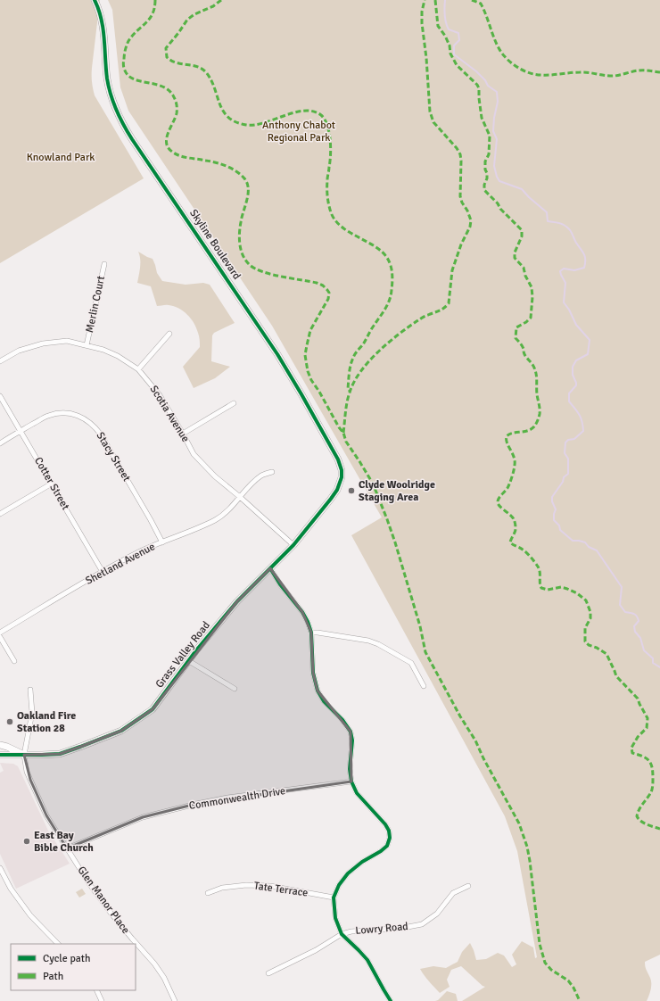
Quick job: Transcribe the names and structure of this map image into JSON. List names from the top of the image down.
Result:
{
  "streets": {
    "main road": ["Skyline Boulevard", "Grass Valley Road"],
    "street": [
      "Merlin Court",
      "Scotia Avenue",
      "Stacy Street",
      "Cotter Street",
      "Shetland Avenue",
      "Commonwealth Drive",
      "Tate Terrace",
      "Glen Manor Place",
      "Lowry Road"
    ]
  },
  "crossings": [
    ["Skyline Boulevard", "Grass Valley Road"],
    ["Merlin Court", "Scotia Avenue"],
    ["Scotia Avenue", "Shetland Avenue"],
    ["Scotia Avenue", "Grass Valley Road"],
    ["Stacy Street", "Cotter Street"],
    ["Stacy Street", "Shetland Avenue"],
    ["Cotter Street", "Shetland Avenue"],
    ["Grass Valley Road", "Glen Manor Place"],
    ["Commonwealth Drive", "Glen Manor Place"]
  ],
  "parks": ["Anthony Chabot Regional Park", "Knowland Park"],
  "places": ["Clyde Woolridge Staging Area", "Oakland Fire Station 28", "East Bay Bible Church"],
  "legend": ["Cycle path", "Path"]
}
